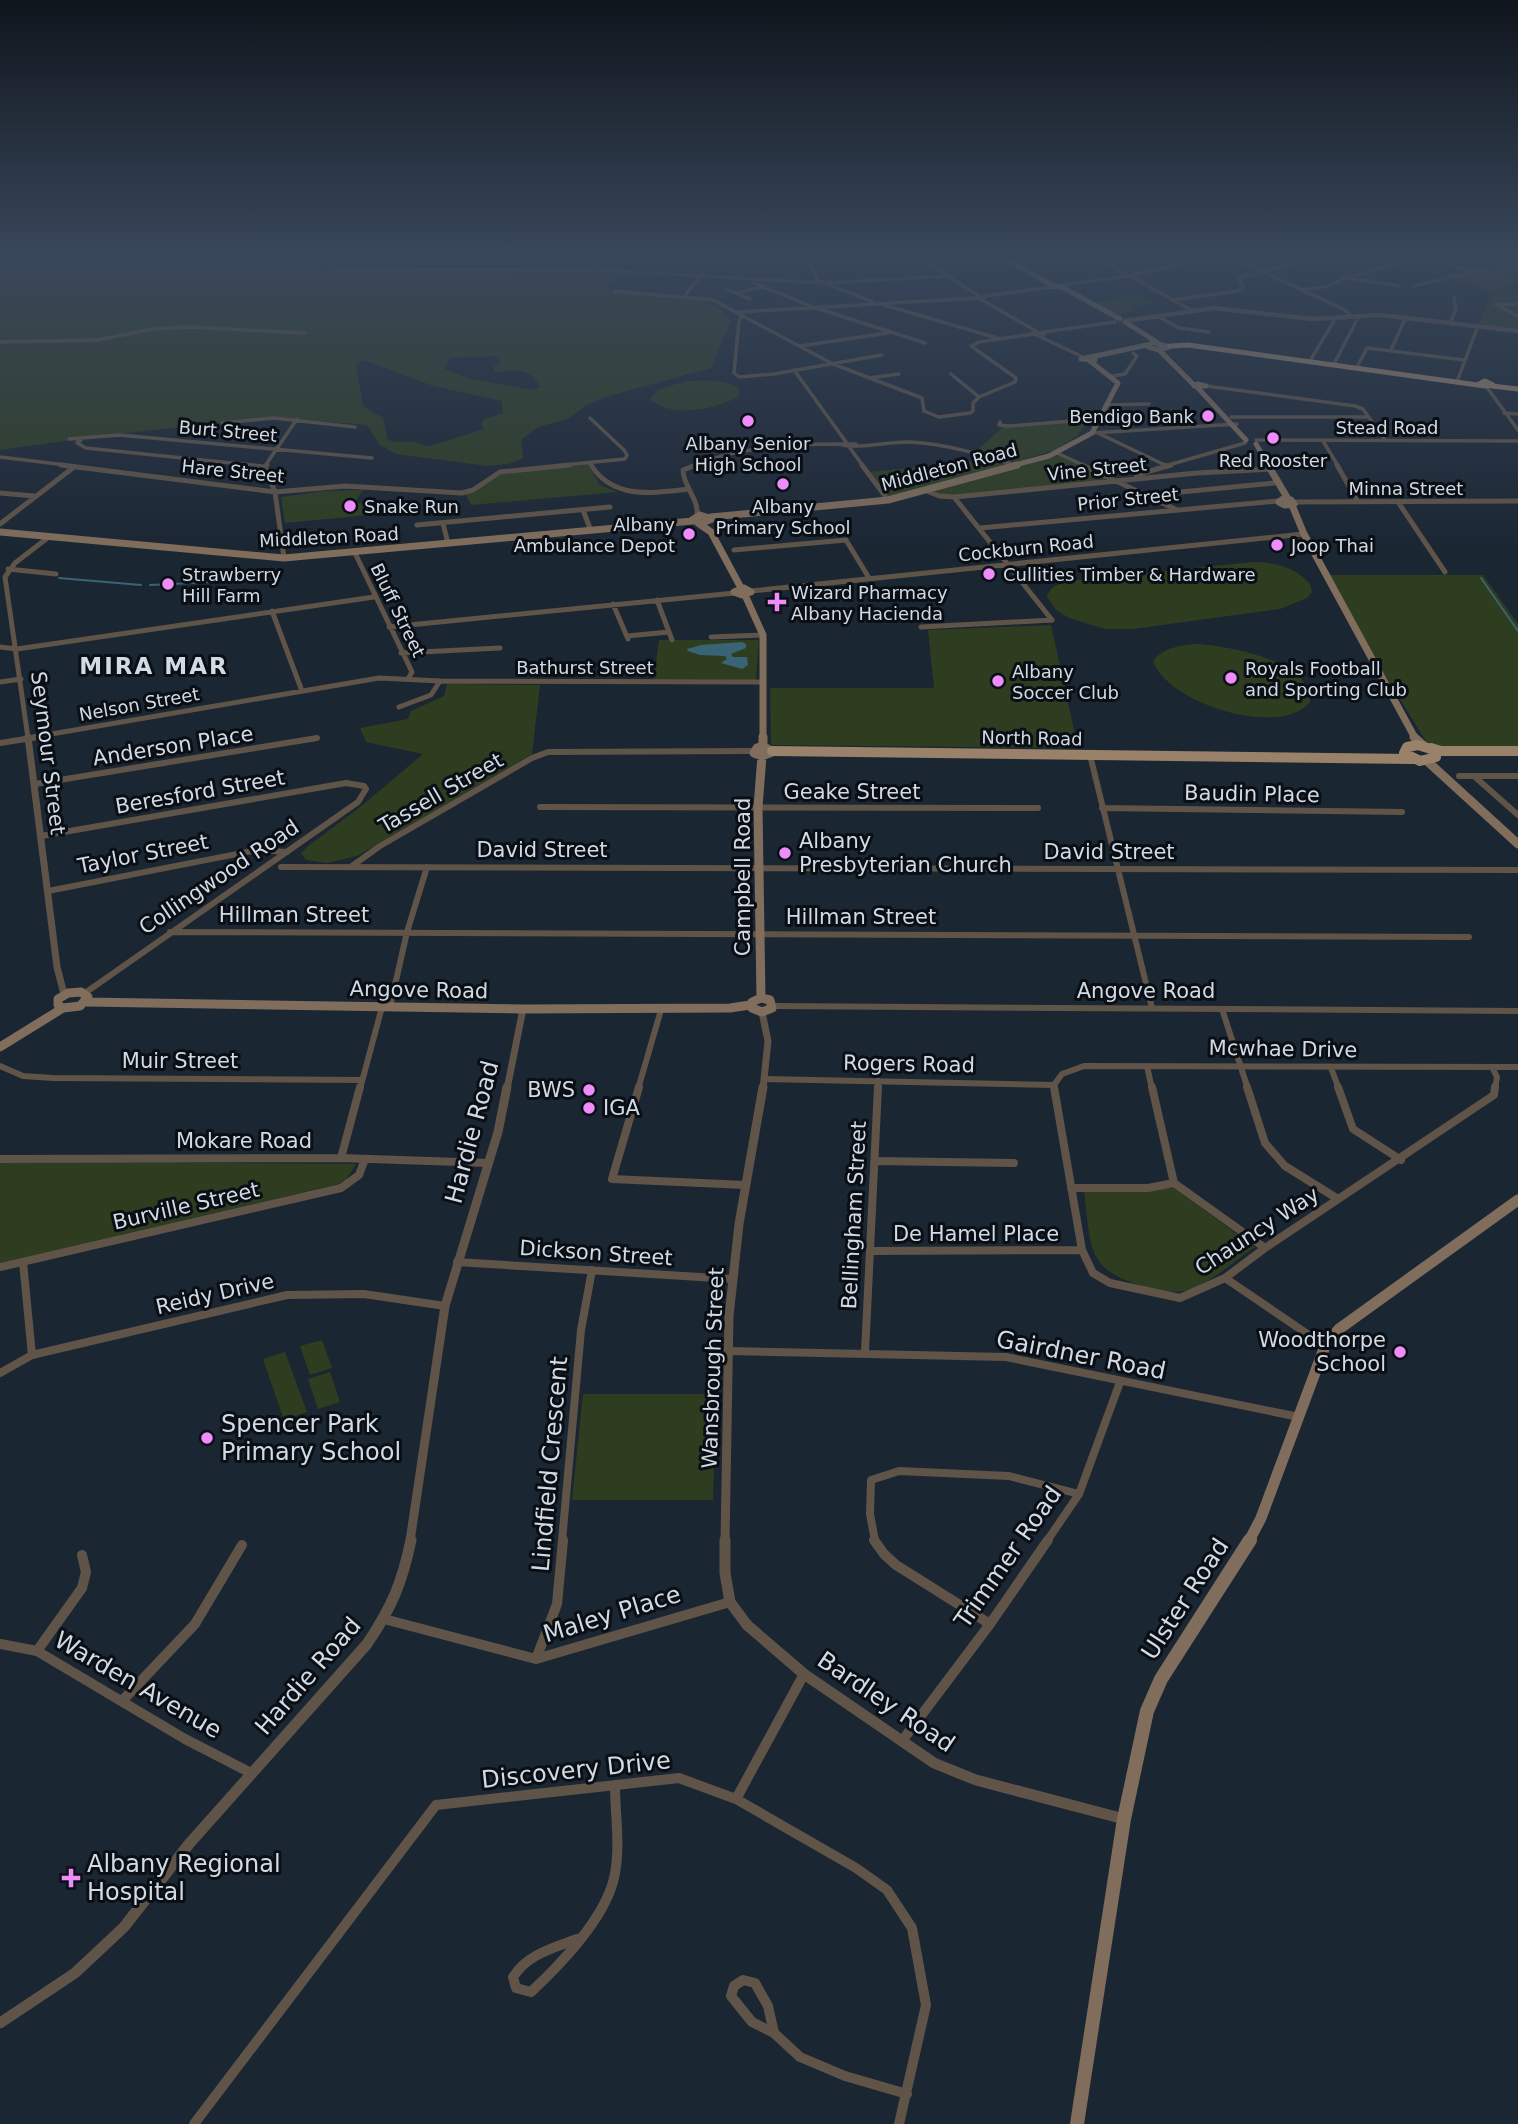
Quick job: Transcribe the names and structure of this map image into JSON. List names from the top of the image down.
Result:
{
  "streets": {
    "main road": [
      "Middleton Road",
      "North Road",
      "Campbell Road",
      "Angove Road",
      "Ulster Road"
    ],
    "street": [
      "Stead Road",
      "Burt Street",
      "Vine Street",
      "Hare Street",
      "Minna Street",
      "Prior Street",
      "Cockburn Road",
      "Bluff Street",
      "Bathurst Street",
      "Nelson Street",
      "Anderson Place",
      "Seymour Street",
      "Beresford Street",
      "Geake Street",
      "Tassell Street",
      "Baudin Place",
      "David Street",
      "Taylor Street",
      "Collingwood Road",
      "Hillman Street",
      "Mcwhae Drive",
      "Muir Street",
      "Rogers Road",
      "Hardie Road",
      "Mokare Road",
      "Burville Street",
      "Bellingham Street",
      "Chauncy Way",
      "De Hamel Place",
      "Dickson Street",
      "Reidy Drive",
      "Gairdner Road",
      "Wansbrough Street",
      "Lindfield Crescent",
      "Trimmer Road",
      "Maley Place",
      "Warden Avenue",
      "Bardley Road",
      "Discovery Drive"
    ]
  },
  "crossings": [
    ["Middleton Road", "Vine Street"],
    ["Middleton Road", "Bluff Street"],
    ["Middleton Road", "Campbell Road"],
    ["Minna Street", "Prior Street"],
    ["Cockburn Road", "Bluff Street"],
    ["Cockburn Road", "Campbell Road"],
    ["Bluff Street", "Bathurst Street"],
    ["Bluff Street", "Nelson Street"],
    ["Bathurst Street", "Nelson Street"],
    ["Bathurst Street", "Campbell Road"],
    ["Nelson Street", "Seymour Street"],
    ["North Road", "Tassell Street"],
    ["North Road", "Campbell Road"],
    ["Anderson Place", "Seymour Street"],
    ["Seymour Street", "Beresford Street"],
    ["Seymour Street", "Taylor Street"],
    ["Beresford Street", "Collingwood Road"],
    ["Geake Street", "Campbell Road"],
    ["Tassell Street", "David Street"],
    ["David Street", "Campbell Road"],
    ["Taylor Street", "Collingwood Road"],
    ["Collingwood Road", "Hillman Street"],
    ["Collingwood Road", "Angove Road"],
    ["Campbell Road", "Hillman Street"],
    ["Angove Road", "Hardie Road"],
    ["Mcwhae Drive", "Rogers Road"],
    ["Mcwhae Drive", "Chauncy Way"],
    ["Rogers Road", "Bellingham Street"],
    ["Rogers Road", "Chauncy Way"],
    ["Rogers Road", "Wansbrough Street"],
    ["Hardie Road", "Mokare Road"],
    ["Hardie Road", "Dickson Street"],
    ["Hardie Road", "Reidy Drive"],
    ["Hardie Road", "Maley Place"],
    ["Hardie Road", "Warden Avenue"],
    ["Mokare Road", "Burville Street"],
    ["Bellingham Street", "De Hamel Place"],
    ["Bellingham Street", "Gairdner Road"],
    ["Chauncy Way", "De Hamel Place"],
    ["Dickson Street", "Wansbrough Street"],
    ["Dickson Street", "Lindfield Crescent"],
    ["Gairdner Road", "Wansbrough Street"],
    ["Gairdner Road", "Trimmer Road"],
    ["Gairdner Road", "Ulster Road"],
    ["Wansbrough Street", "Maley Place"],
    ["Wansbrough Street", "Bardley Road"],
    ["Lindfield Crescent", "Maley Place"],
    ["Trimmer Road", "Bardley Road"],
    ["Ulster Road", "Bardley Road"],
    ["Maley Place", "Bardley Road"]
  ],
  "districts": ["MIRA MAR"],
  "places": {
    "other": [
      "Bendigo Bank",
      "Albany Senior High School",
      "Red Rooster",
      "Albany Primary School",
      "Snake Run",
      "Albany Ambulance Depot",
      "Joop Thai",
      "Cullities Timber & Hardware",
      "Strawberry Hill Farm",
      "Royals Football and Sporting Club",
      "Albany Soccer Club",
      "Albany Presbyterian Church",
      "BWS",
      "IGA",
      "Woodthorpe School",
      "Spencer Park Primary School"
    ],
    "health": ["Wizard Pharmacy Albany Hacienda", "Albany Regional Hospital"]
  }
}
